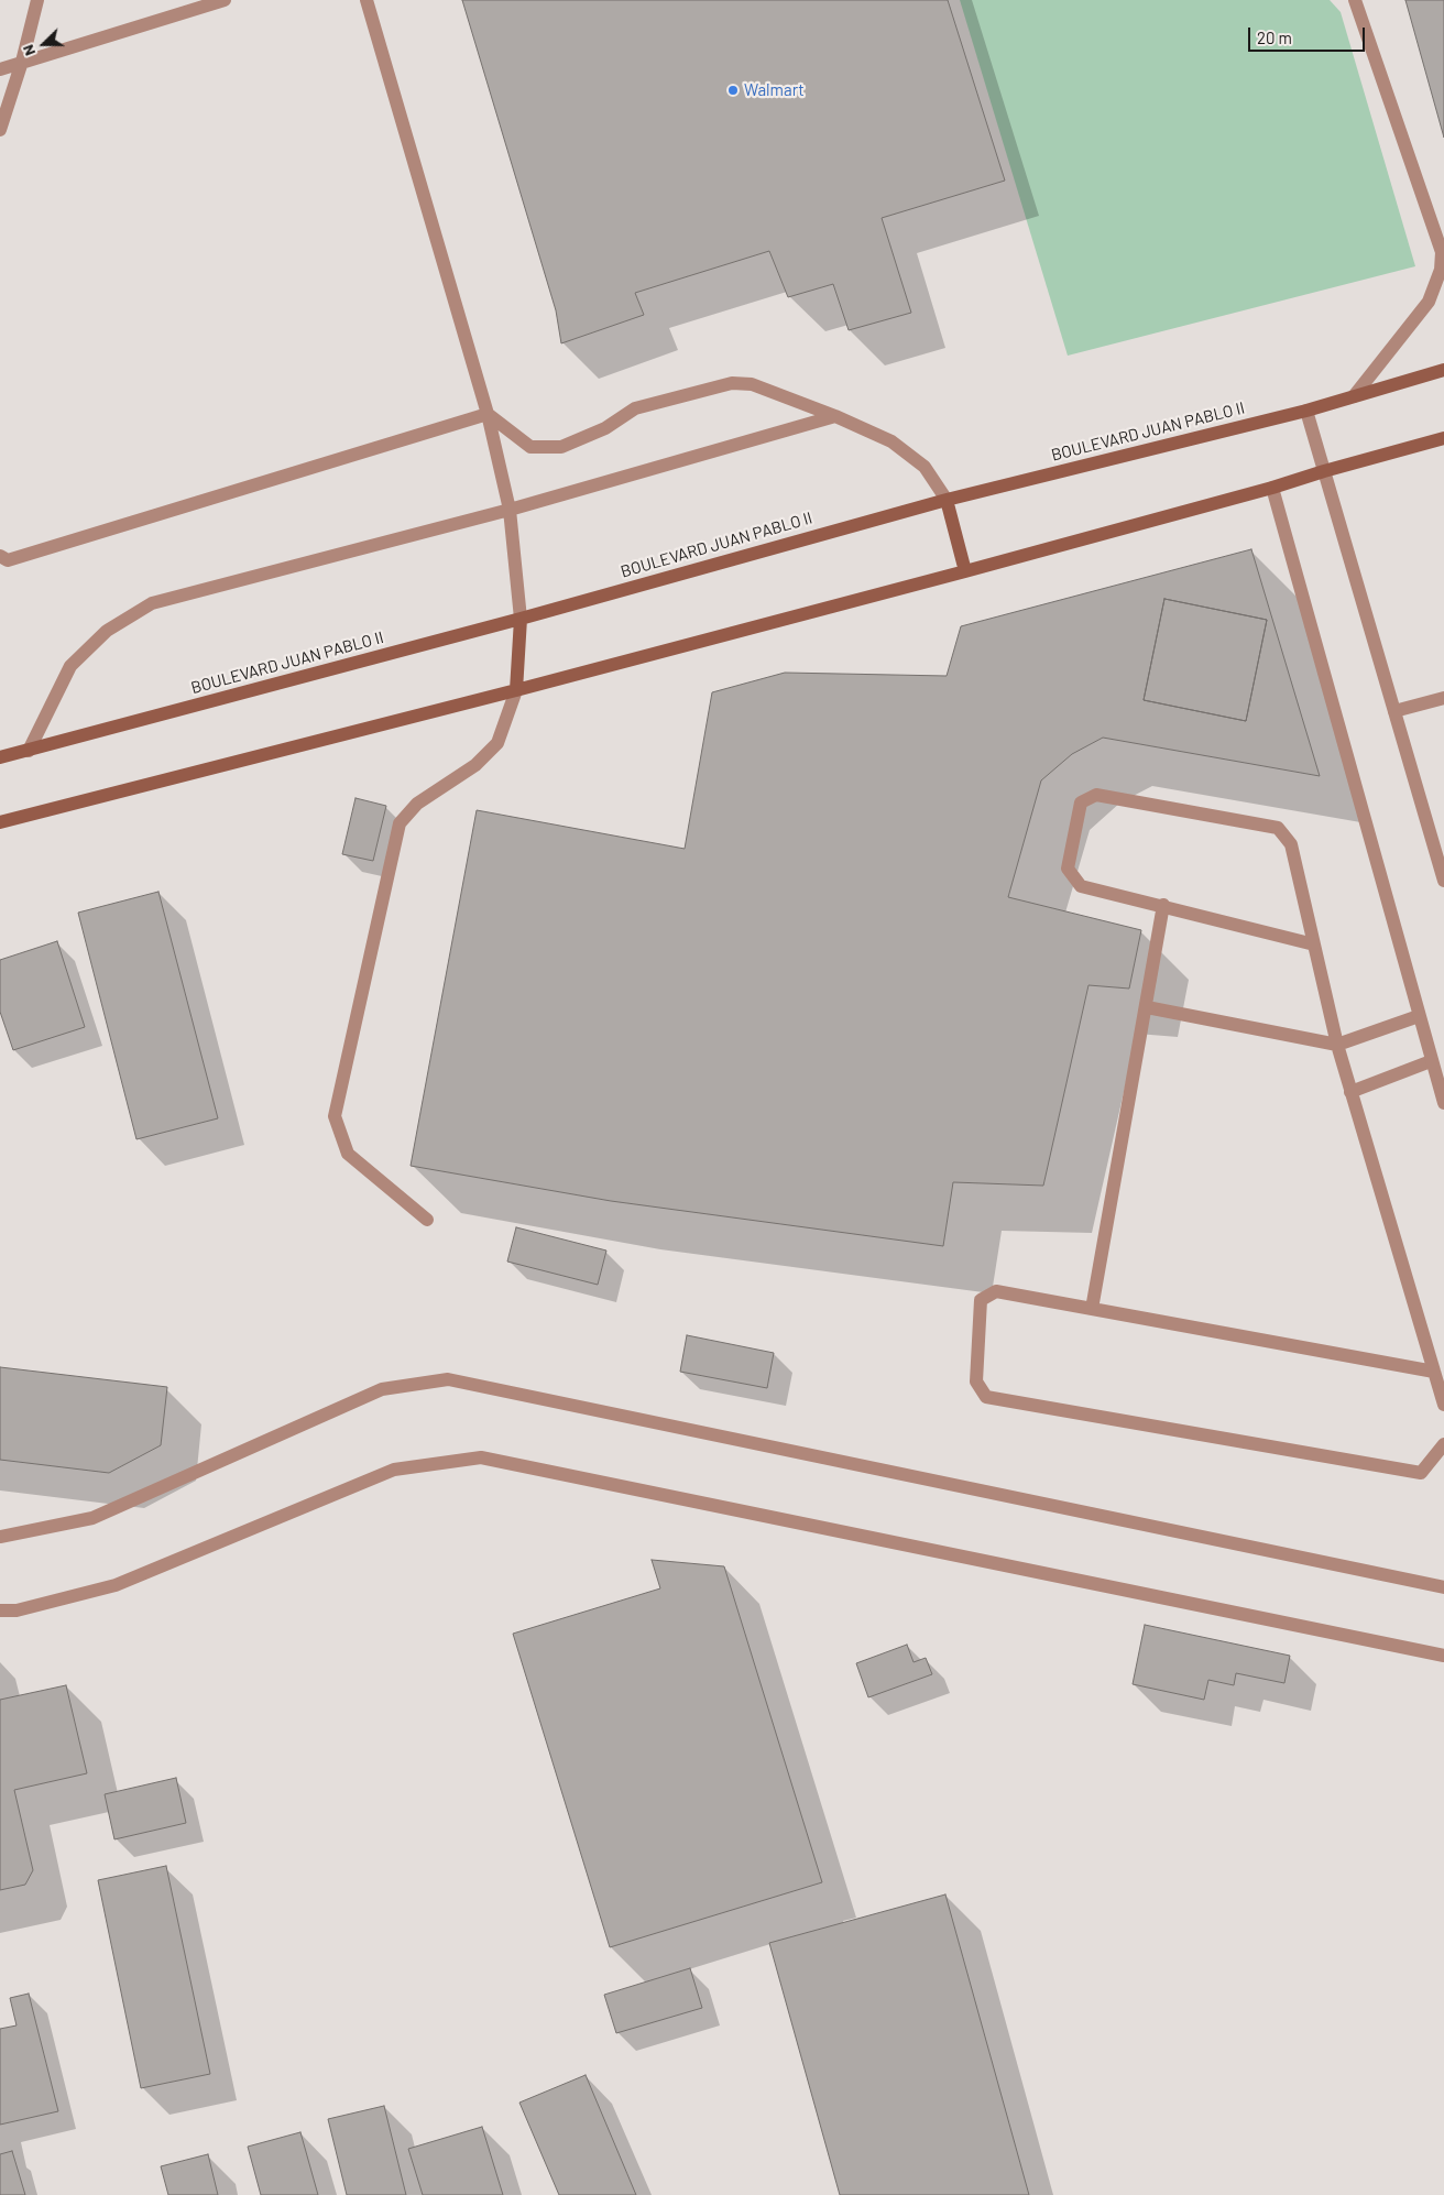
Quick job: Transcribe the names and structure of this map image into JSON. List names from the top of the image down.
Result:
{
  "streets": {
    "street": ["BOULEVARD JUAN PABLO II"]
  },
  "places": ["Walmart"],
  "scale_bar": "20 m",
  "north": "left"
}
